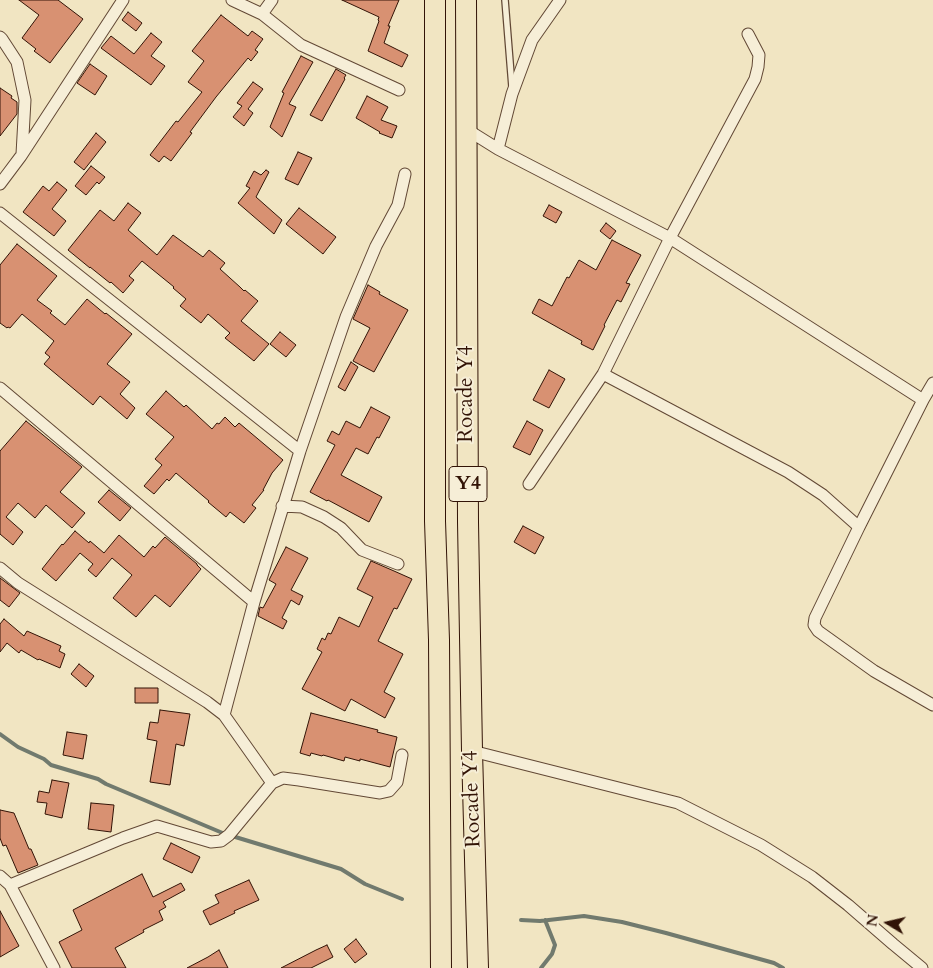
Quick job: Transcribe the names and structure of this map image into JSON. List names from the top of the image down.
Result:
{
  "streets": {
    "highway": ["Rocade Y4", "Y4"]
  },
  "north": "left"
}
